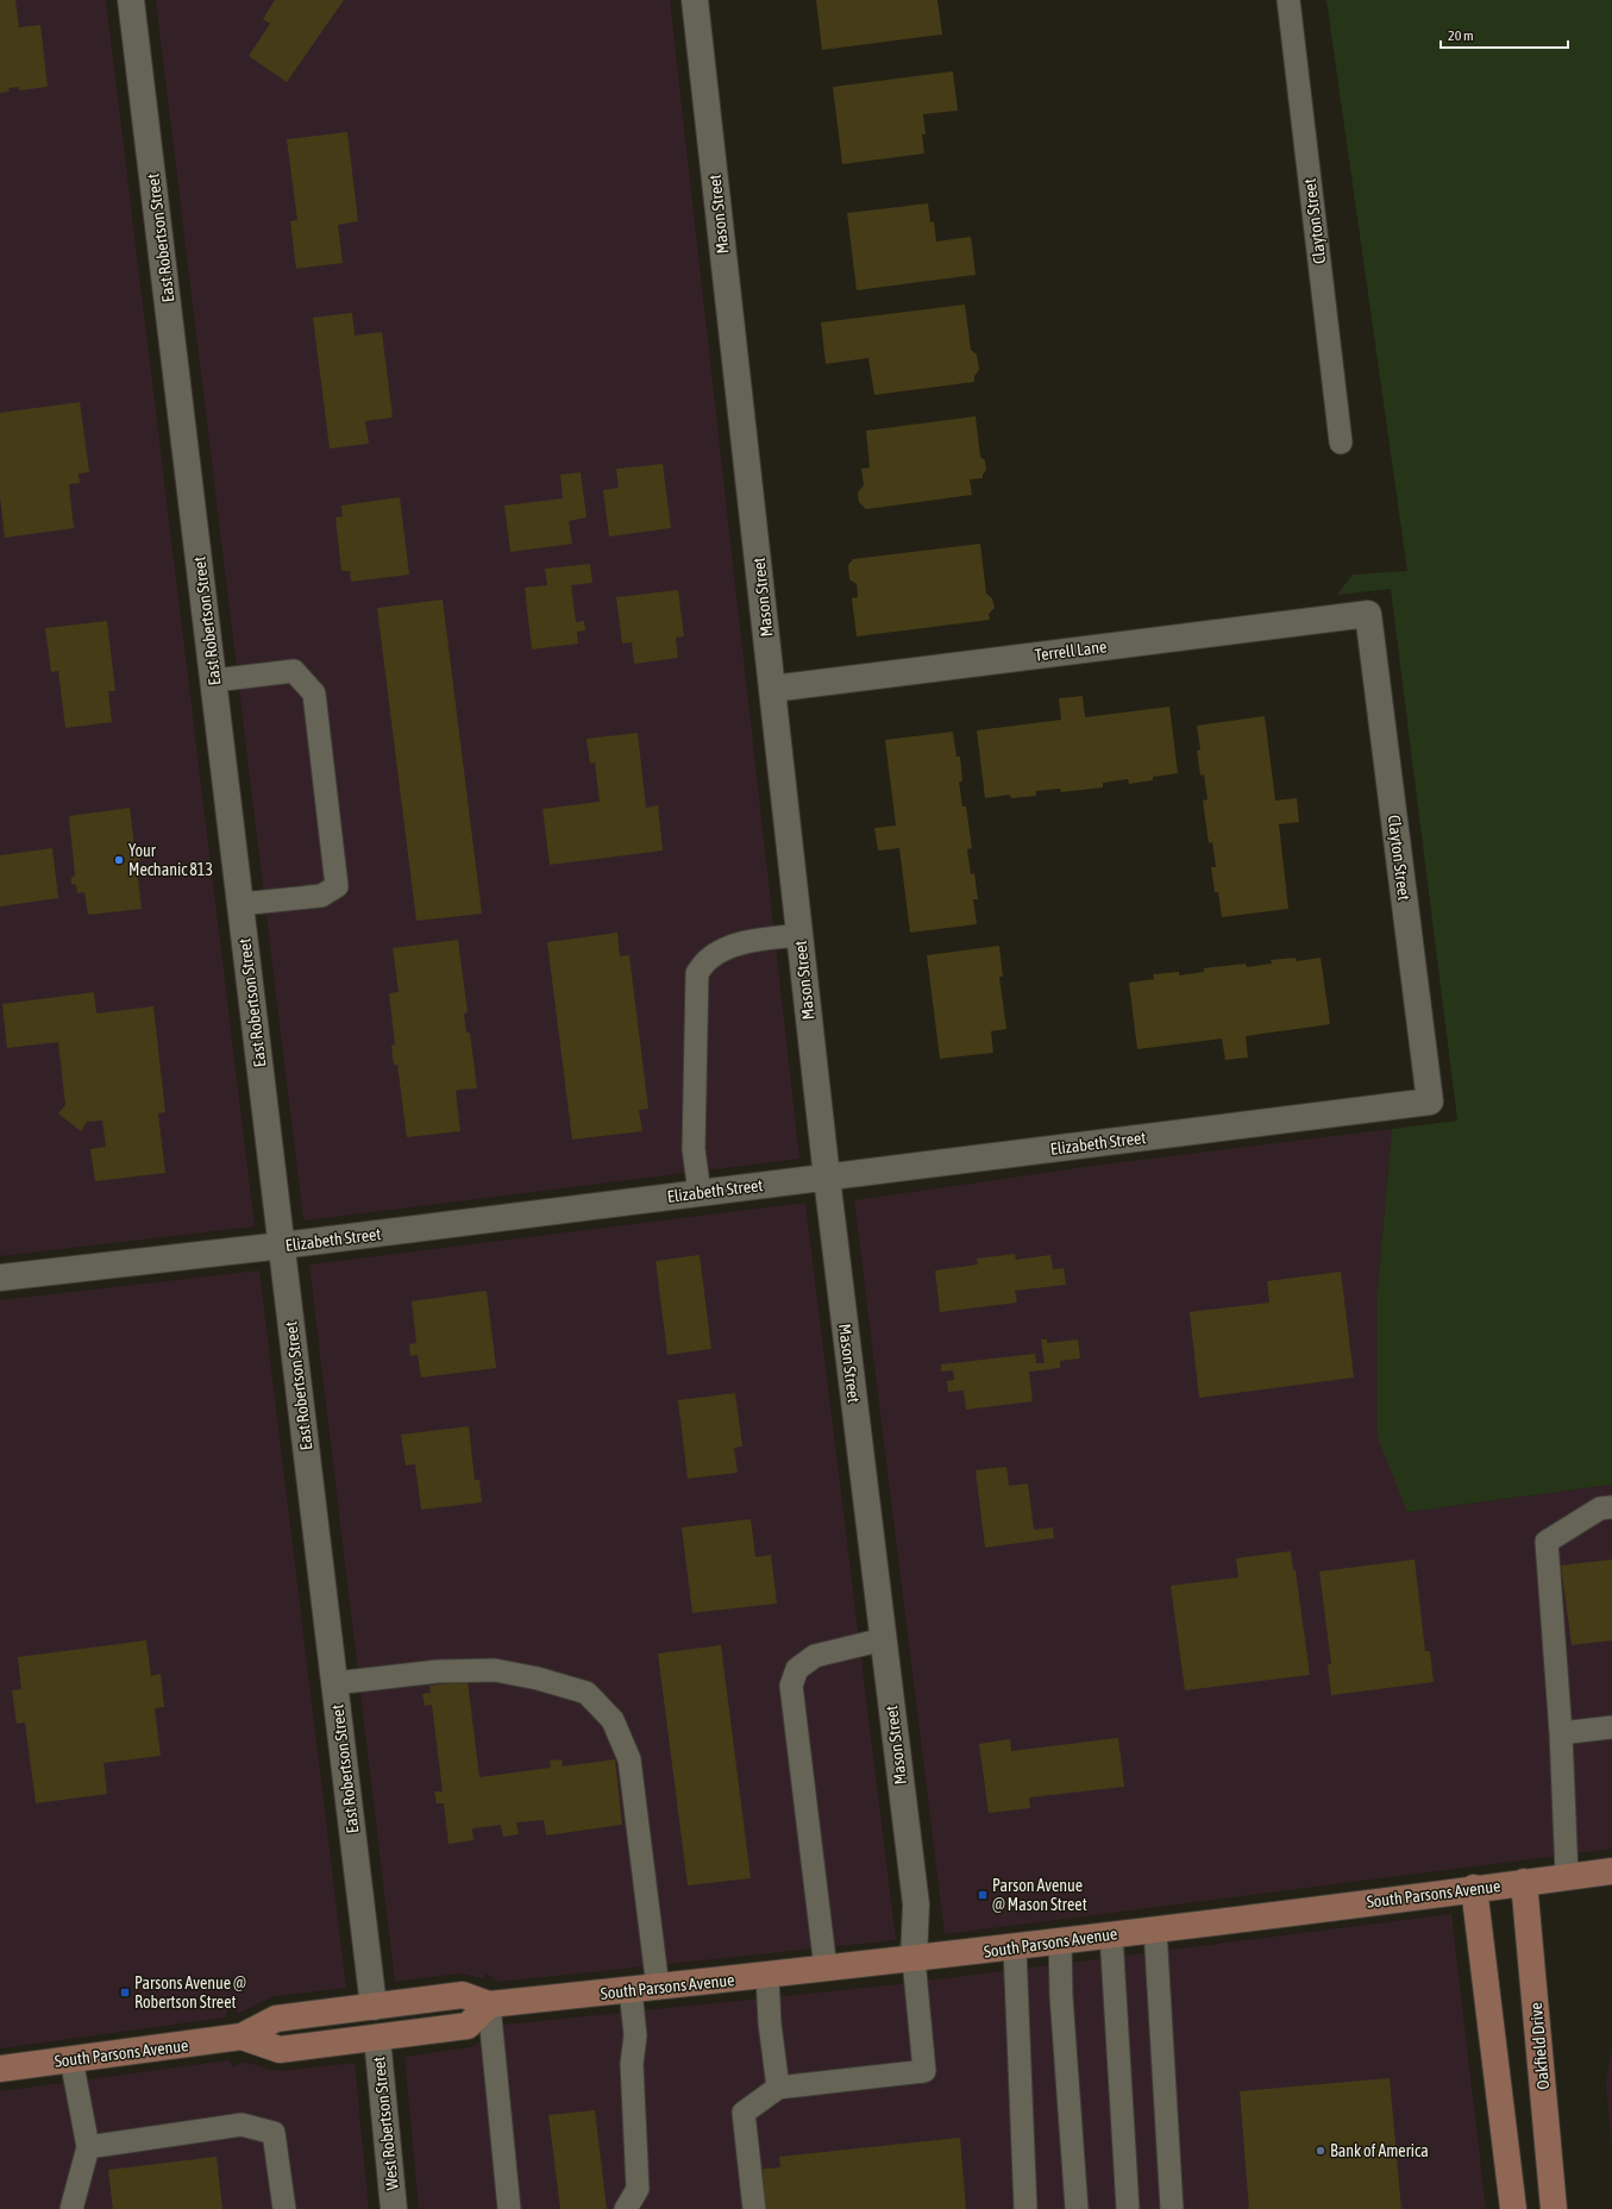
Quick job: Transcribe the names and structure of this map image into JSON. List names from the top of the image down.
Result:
{
  "streets": {
    "street": [
      "Mason Street",
      "Clayton Street",
      "East Robertson Street",
      "Terrell Lane",
      "Elizabeth Street",
      "South Parsons Avenue",
      "Oakfield Drive",
      "West Robertson Street"
    ]
  },
  "crossings": [
    ["Mason Street", "Terrell Lane"],
    ["Mason Street", "Elizabeth Street"],
    ["Mason Street", "South Parsons Avenue"],
    ["Clayton Street", "Terrell Lane"],
    ["Clayton Street", "Elizabeth Street"],
    ["East Robertson Street", "Elizabeth Street"],
    ["East Robertson Street", "South Parsons Avenue"],
    ["South Parsons Avenue", "Oakfield Drive"],
    ["South Parsons Avenue", "West Robertson Street"]
  ],
  "places": {
    "other": ["Your Mechanic 813", "Bank of America"],
    "transit": ["Parson Avenue @ Mason Street", "Parsons Avenue @ Robertson Street"]
  },
  "scale_bar": "20 m"
}
